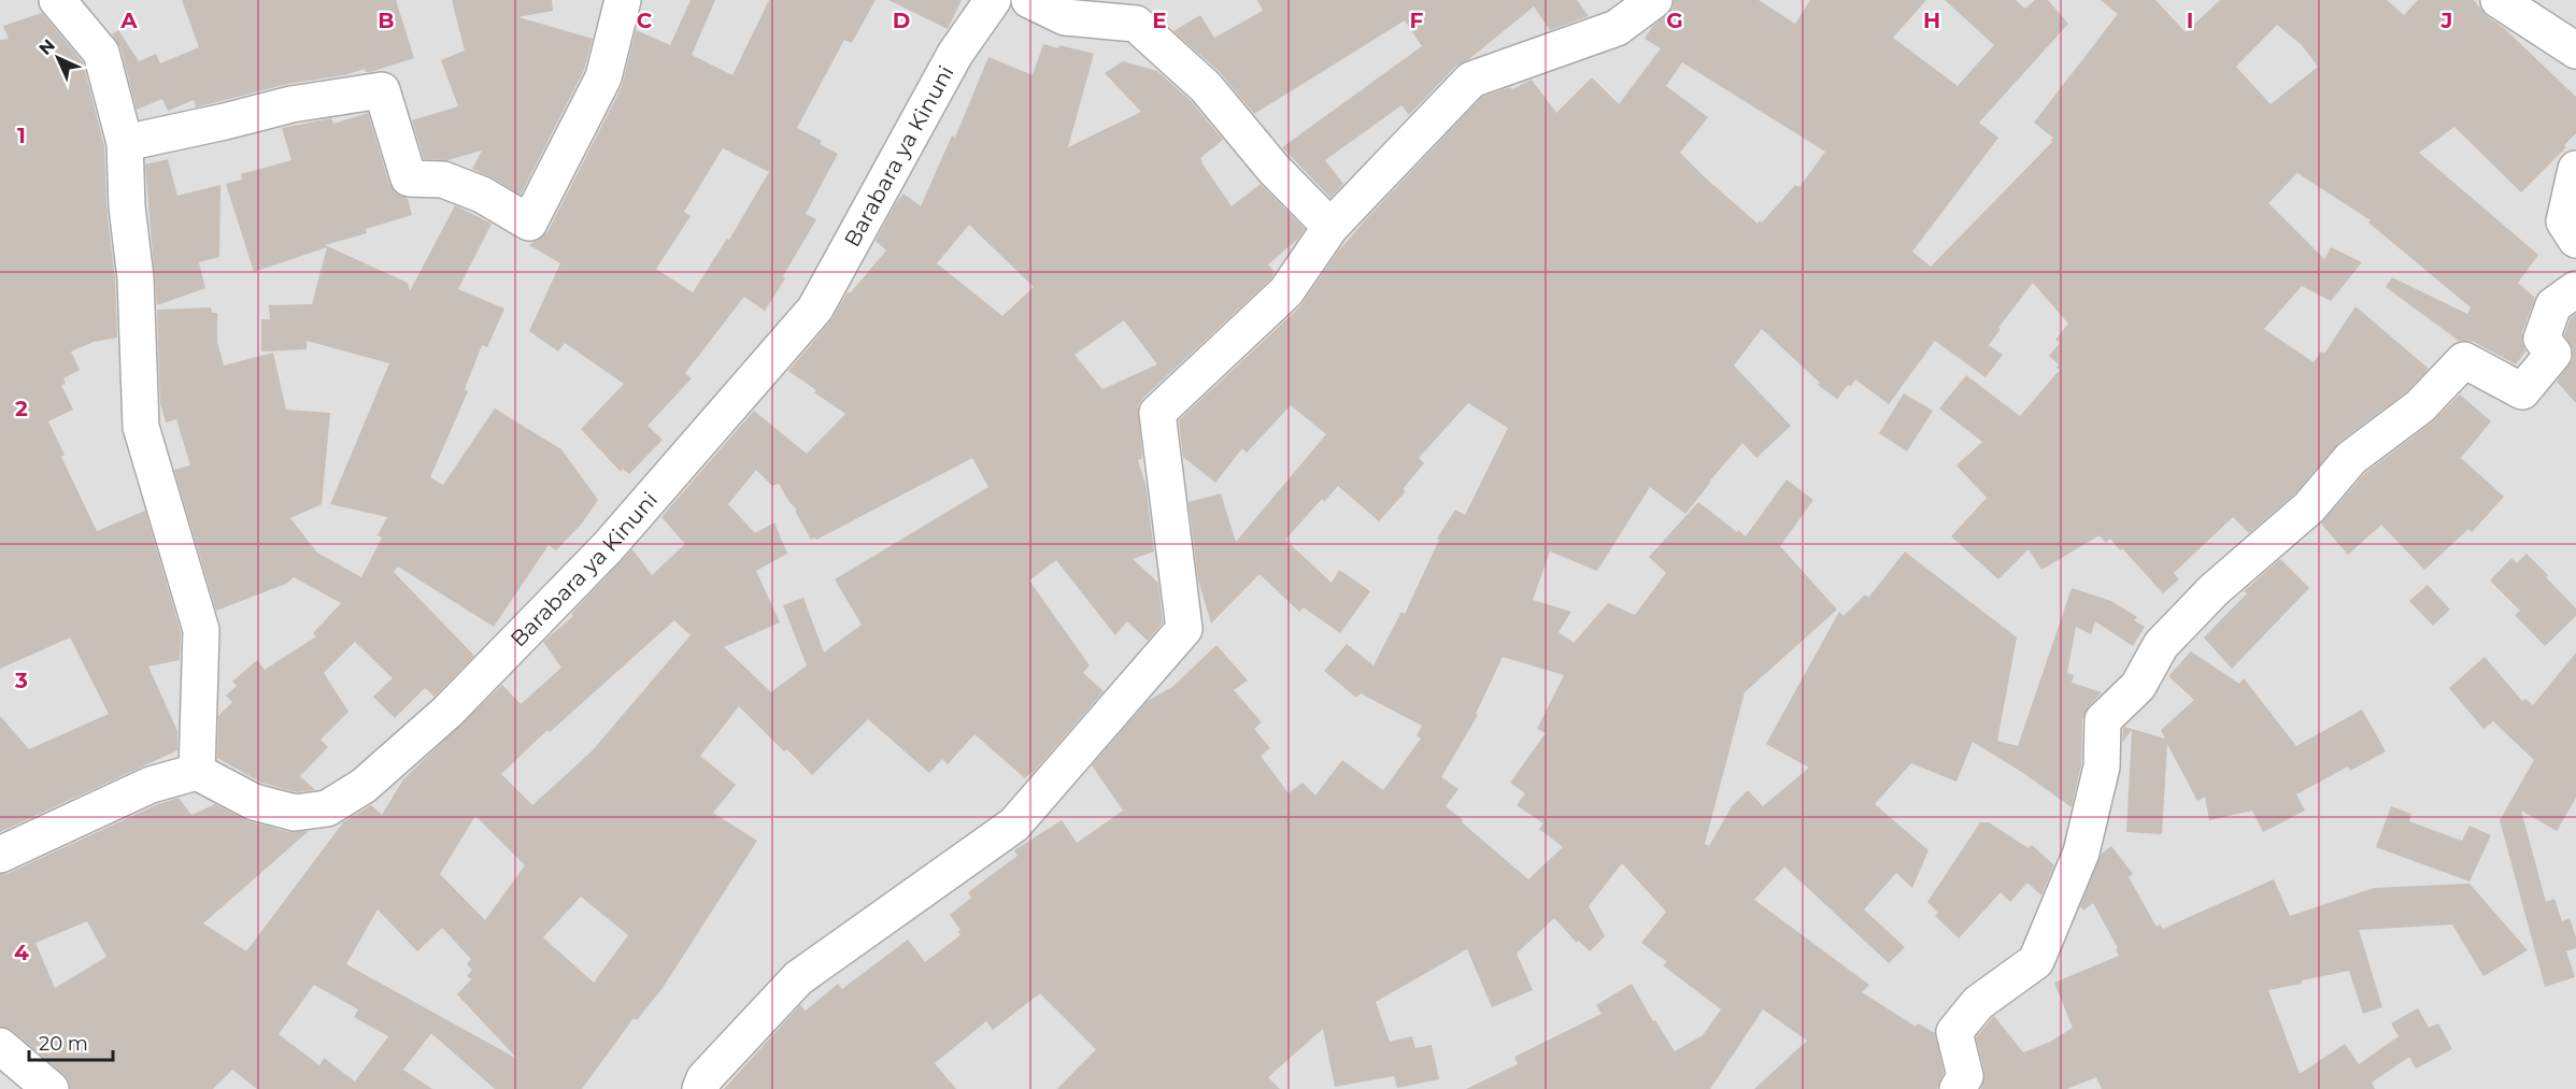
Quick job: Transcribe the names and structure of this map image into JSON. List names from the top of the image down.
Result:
{
  "streets": {
    "street": ["Barabara ya Kinuni"]
  },
  "scale_bar": "20 m",
  "north": "top left",
  "grid": {
    "columns": [
      "A",
      "B",
      "C",
      "D",
      "E",
      "F",
      "G",
      "H",
      "I",
      "J"
    ],
    "rows": [
      "1",
      "2",
      "3",
      "4"
    ]
  }
}
